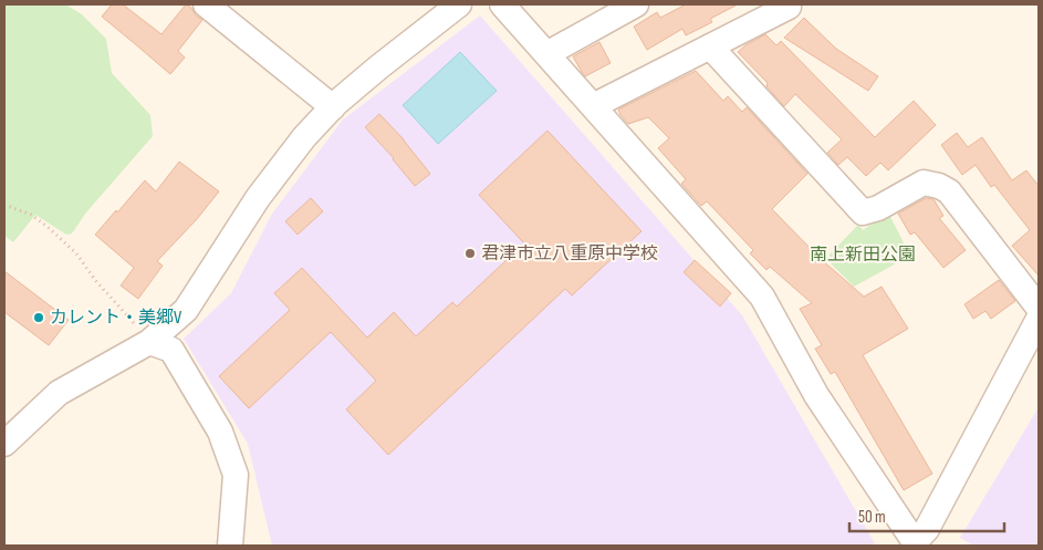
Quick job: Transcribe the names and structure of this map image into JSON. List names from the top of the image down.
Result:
{
  "parks": ["南上新田公園"],
  "places": ["君津市立八重原中学校", "カレント・美郷V"],
  "scale_bar": "50 m"
}
